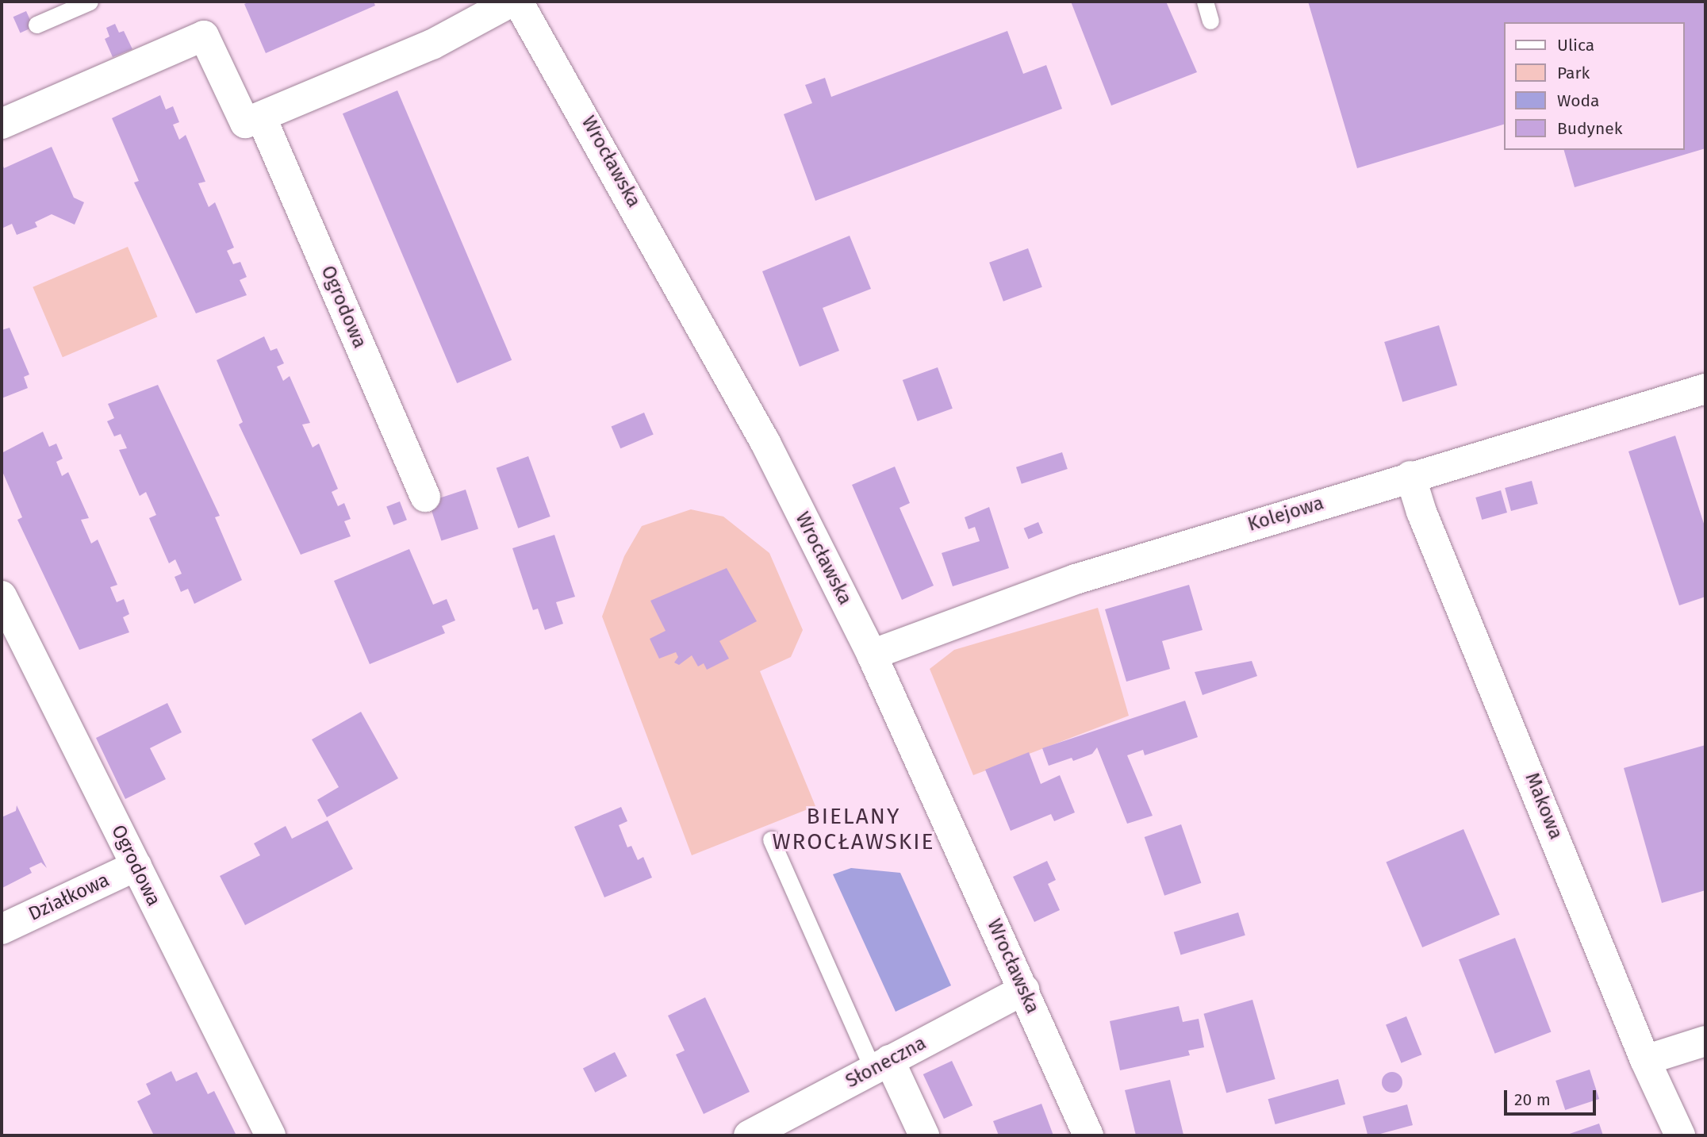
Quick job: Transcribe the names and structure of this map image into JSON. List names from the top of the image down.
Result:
{
  "streets": {
    "street": [
      "Wrocławska",
      "Ogrodowa",
      "Kolejowa",
      "Makowa",
      "Działkowa",
      "Słoneczna"
    ]
  },
  "crossings": [
    ["Wrocławska", "Kolejowa"],
    ["Wrocławska", "Słoneczna"],
    ["Ogrodowa", "Działkowa"],
    ["Kolejowa", "Makowa"]
  ],
  "districts": ["BIELANY WROCŁAWSKIE"],
  "legend": [
    "Ulica",
    "Park",
    "Woda",
    "Budynek"
  ],
  "scale_bar": "20 m"
}
